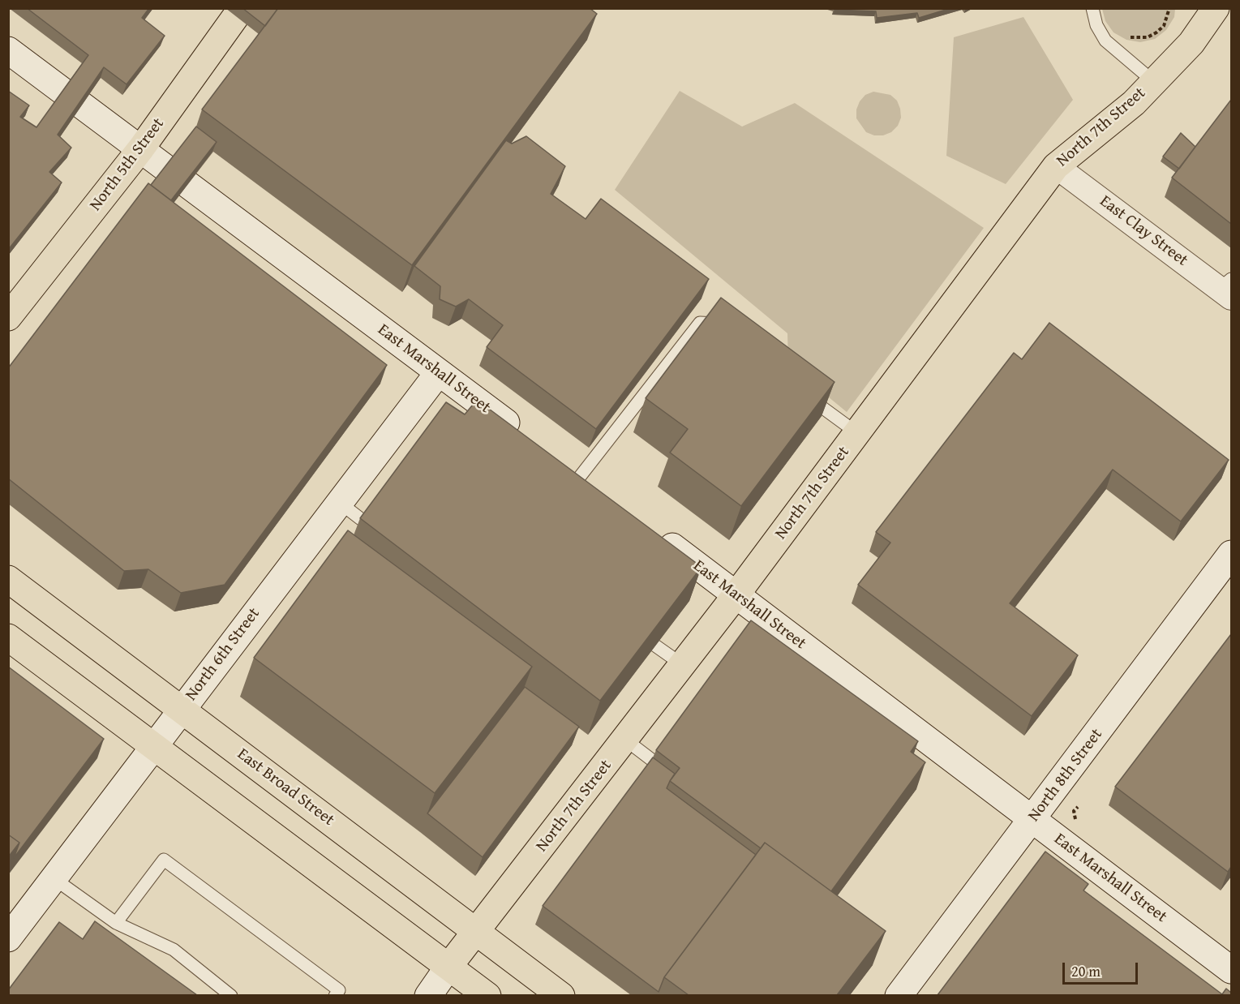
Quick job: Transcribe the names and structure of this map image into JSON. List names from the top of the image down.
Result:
{
  "streets": {
    "main road": ["North 7th Street", "North 5th Street", "East Broad Street"],
    "street": [
      "East Clay Street",
      "East Marshall Street",
      "North 6th Street",
      "North 8th Street"
    ]
  },
  "crossings": [
    ["North 7th Street", "East Clay Street"],
    ["North 7th Street", "East Marshall Street"],
    ["North 7th Street", "East Broad Street"],
    ["North 5th Street", "East Marshall Street"],
    ["East Marshall Street", "North 6th Street"],
    ["East Marshall Street", "North 8th Street"],
    ["North 6th Street", "East Broad Street"]
  ],
  "scale_bar": "20 m"
}
